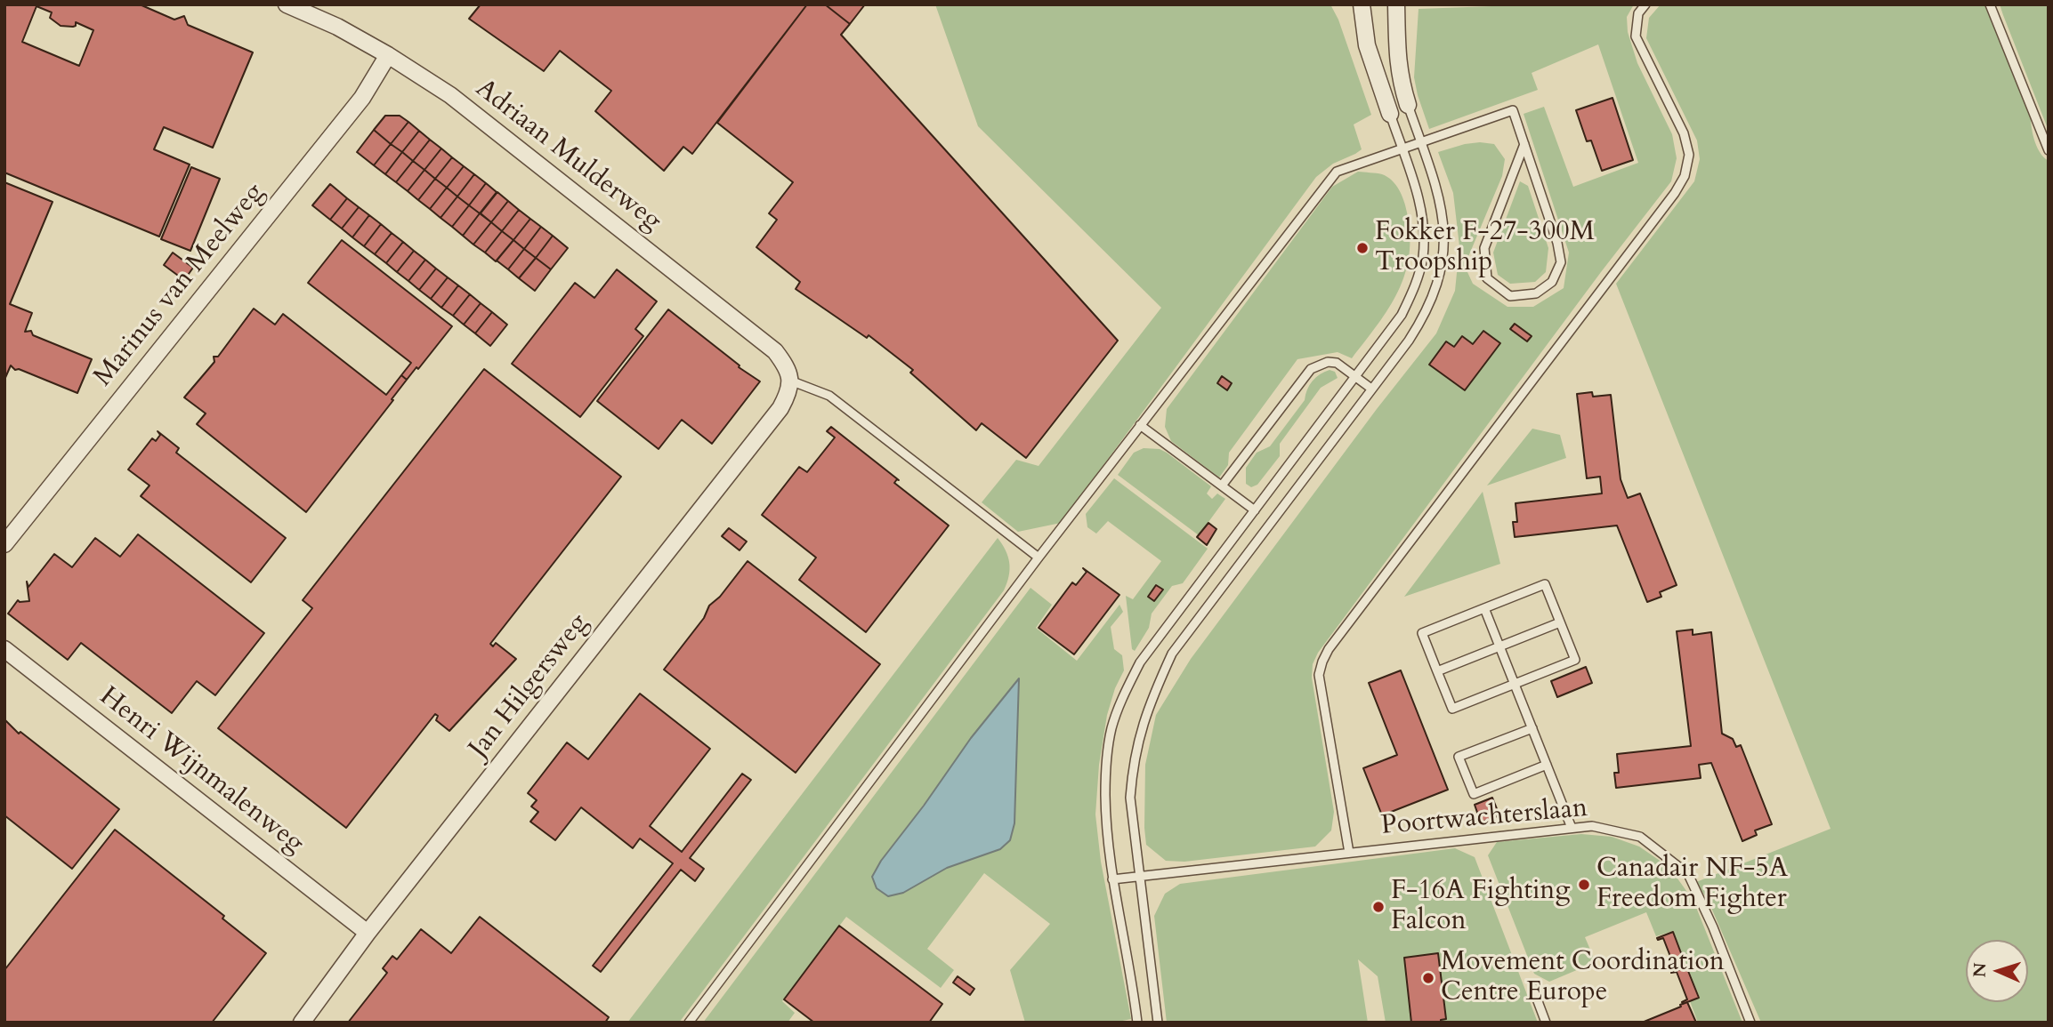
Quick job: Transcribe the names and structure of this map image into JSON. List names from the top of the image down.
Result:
{
  "streets": {
    "street": [
      "Adriaan Mulderweg",
      "Marinus van Meelweg",
      "Jan Hilgersweg",
      "Henri Wijnmalenweg"
    ],
    "lane": ["Poortwachterslaan"]
  },
  "crossings": [
    ["Adriaan Mulderweg", "Marinus van Meelweg"],
    ["Adriaan Mulderweg", "Jan Hilgersweg"],
    ["Jan Hilgersweg", "Henri Wijnmalenweg"]
  ],
  "places": [
    "Fokker F-27-300M Troopship",
    "Canadair NF-5A Freedom Fighter",
    "F-16A Fighting Falcon",
    "Movement Coordination Centre Europe"
  ],
  "north": "left"
}
